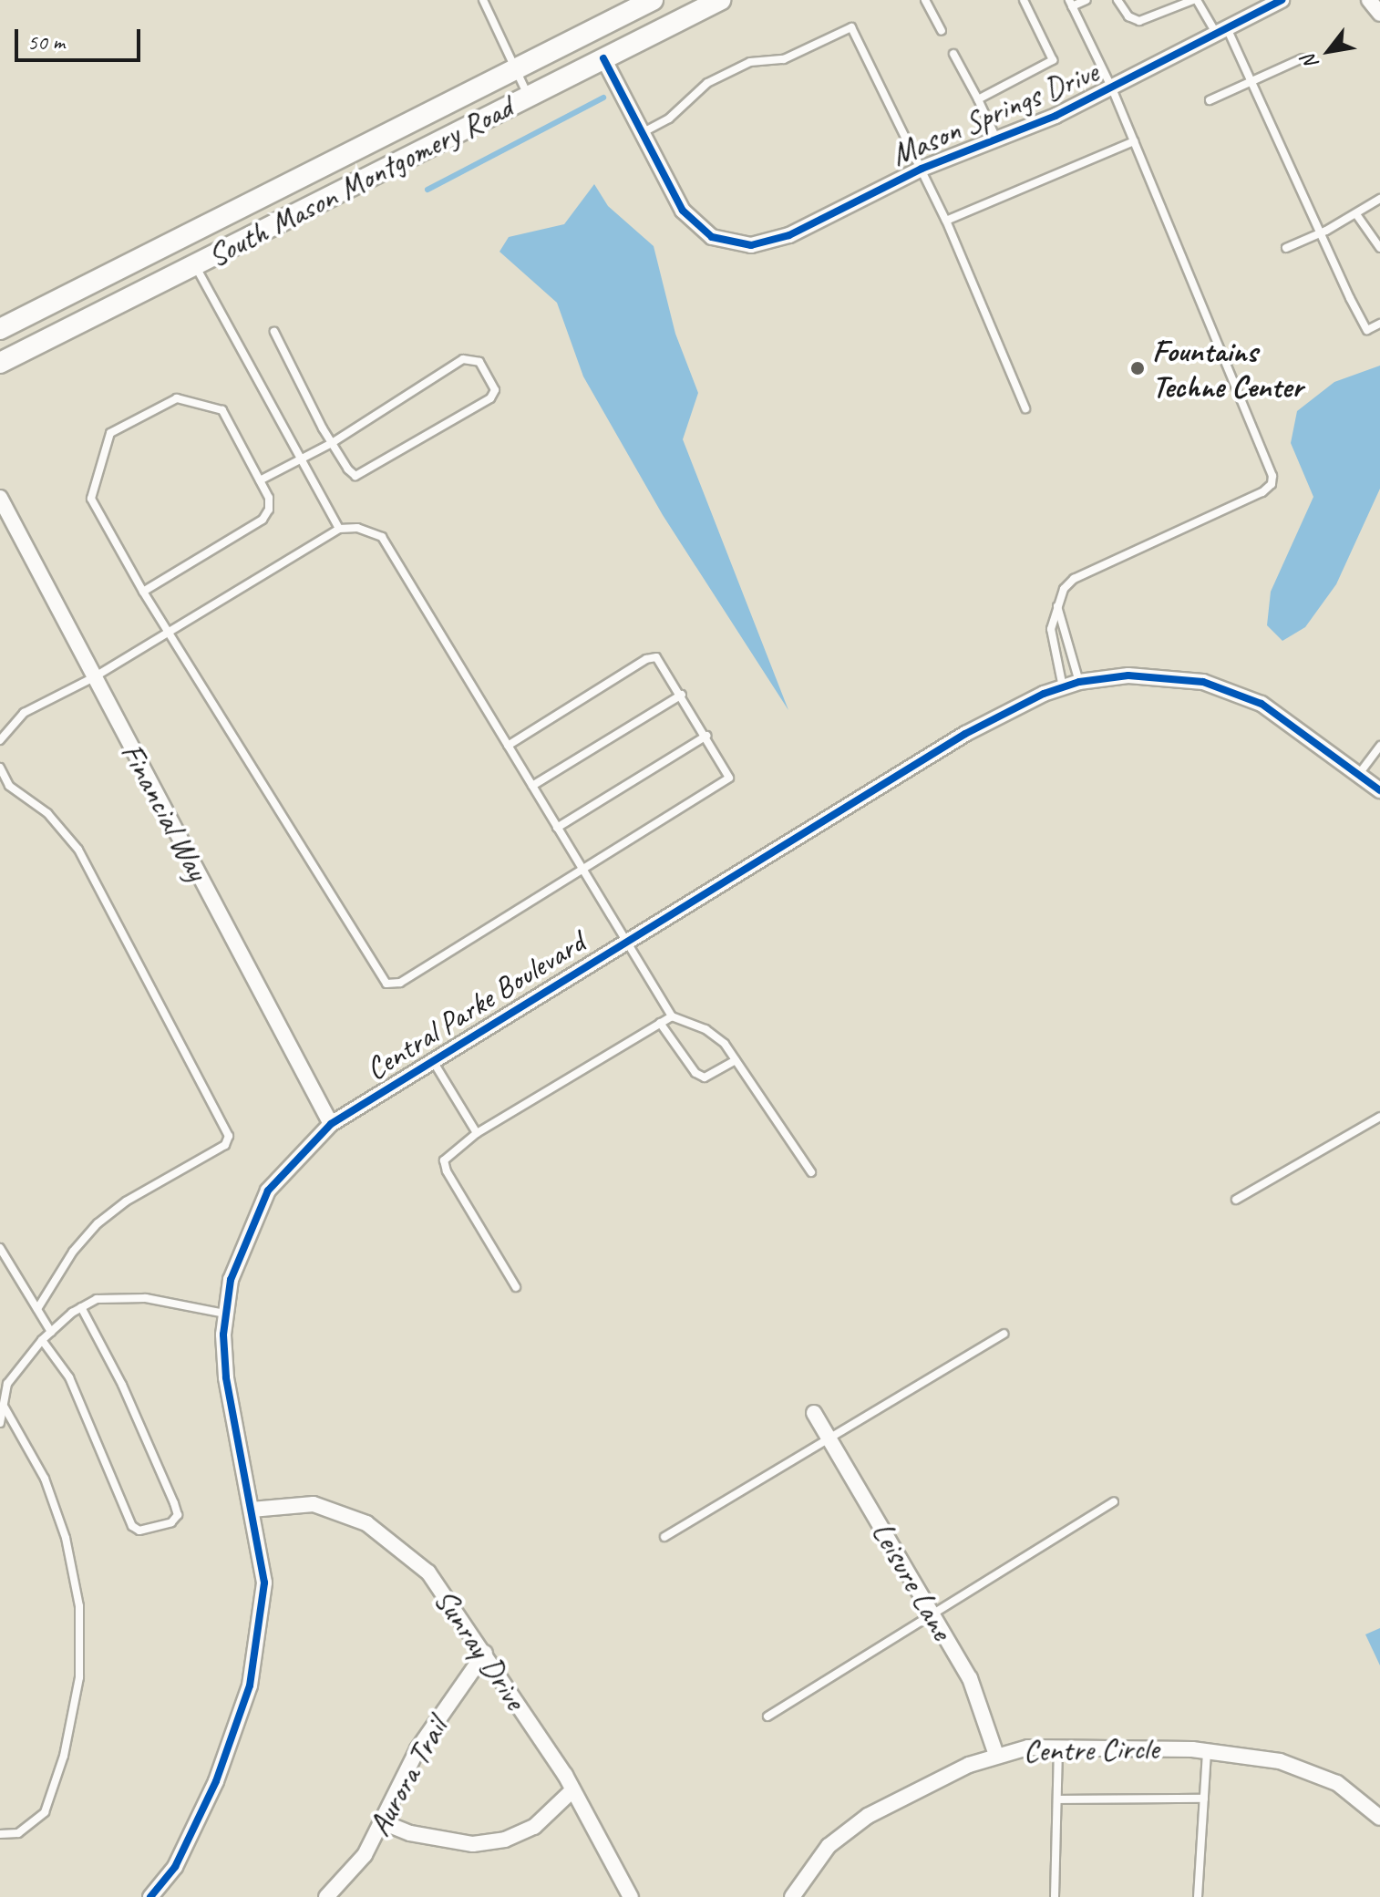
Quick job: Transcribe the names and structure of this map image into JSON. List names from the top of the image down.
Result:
{
  "streets": {
    "main road": ["South Mason Montgomery Road"],
    "street": [
      "Mason Springs Drive",
      "Financial Way",
      "Central Parke Boulevard",
      "Leisure Lane",
      "Sunray Drive",
      "Centre Circle",
      "Aurora Trail"
    ]
  },
  "crossings": [
    ["Mason Springs Drive", "South Mason Montgomery Road"],
    ["Financial Way", "Central Parke Boulevard"],
    ["Central Parke Boulevard", "Sunray Drive"],
    ["Leisure Lane", "Centre Circle"],
    ["Sunray Drive", "Aurora Trail"]
  ],
  "places": ["Fountains Techne Center"],
  "scale_bar": "50 m",
  "north": "bottom left"
}
